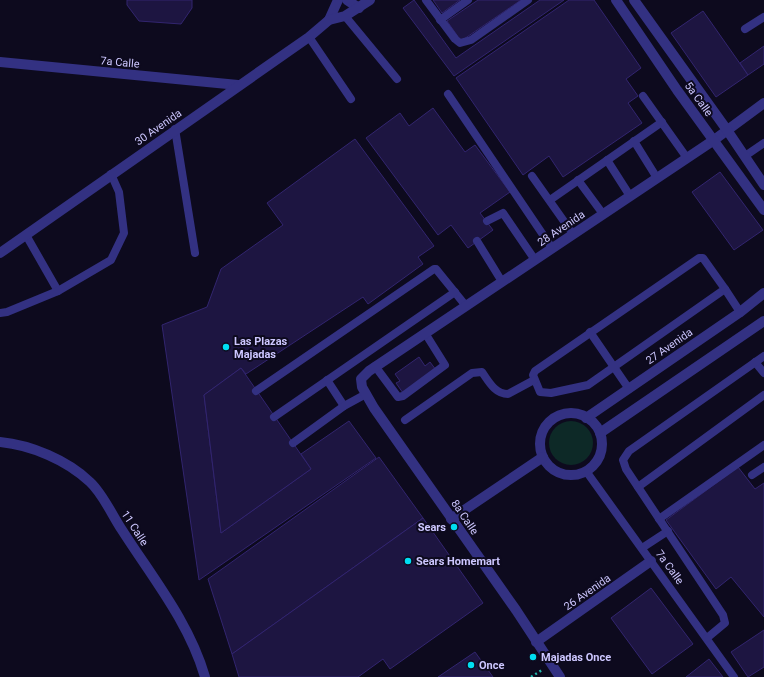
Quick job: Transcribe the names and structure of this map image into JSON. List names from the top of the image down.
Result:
{
  "streets": {
    "street": [
      "7a Calle",
      "5a Calle",
      "30 Avenida",
      "28 Avenida",
      "27 Avenida",
      "8a Calle",
      "11 Calle",
      "26 Avenida"
    ]
  },
  "crossings": [
    ["7a Calle", "30 Avenida"],
    ["7a Calle", "27 Avenida"],
    ["7a Calle", "26 Avenida"],
    ["5a Calle", "28 Avenida"],
    ["28 Avenida", "8a Calle"],
    ["8a Calle", "26 Avenida"]
  ],
  "places": [
    "Las Plazas Majadas",
    "Sears",
    "Sears Homemart",
    "Majadas Once",
    "Once"
  ]
}
